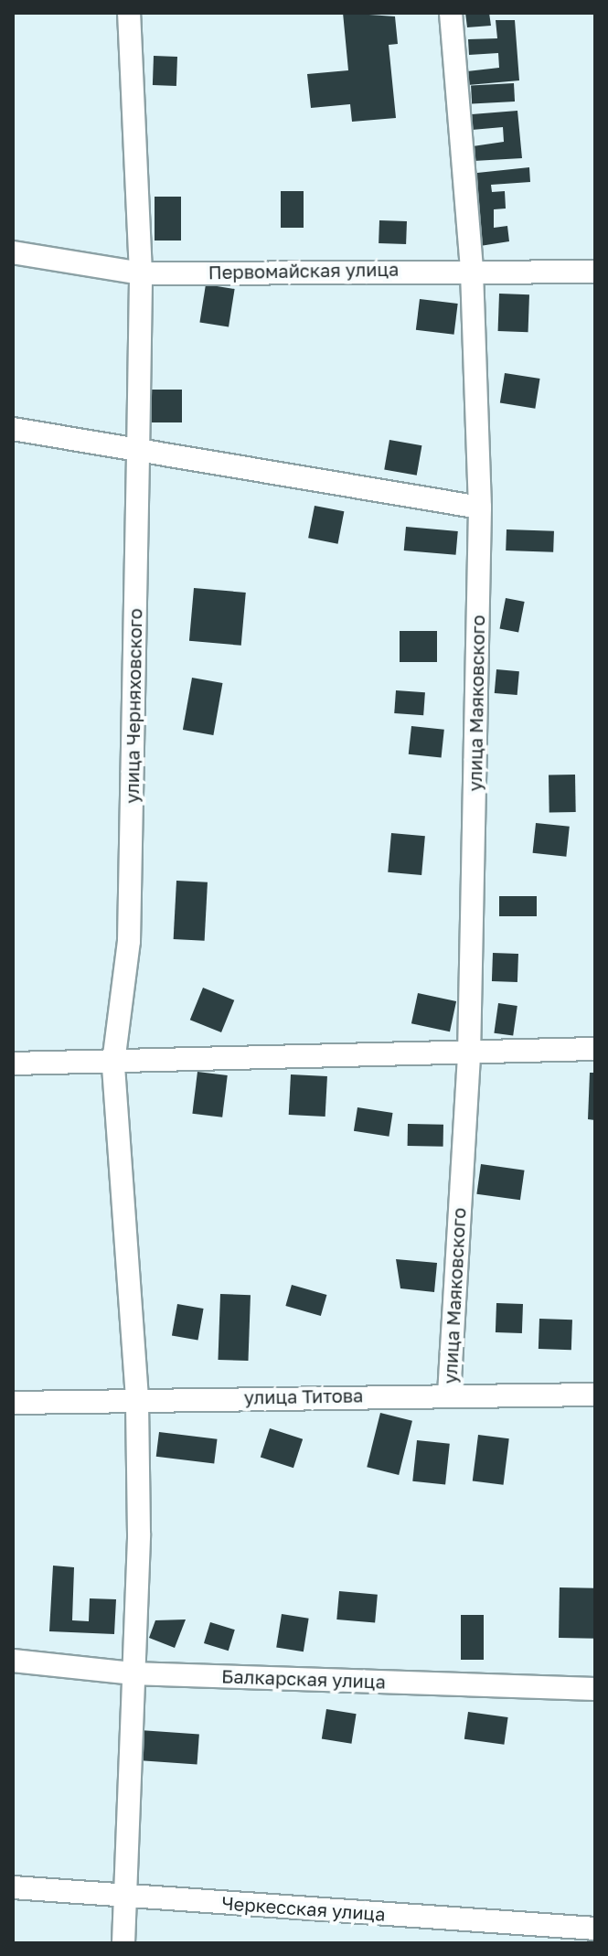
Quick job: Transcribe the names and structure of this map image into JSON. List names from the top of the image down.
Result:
{
  "streets": {
    "street": [
      "Первомайская улица",
      "улица Маяковского",
      "улица Черняховского",
      "улица Титова",
      "Балкарская улица",
      "Черкесская улица"
    ]
  },
  "crossings": [
    ["Первомайская улица", "улица Маяковского"],
    ["Первомайская улица", "улица Черняховского"],
    ["улица Маяковского", "улица Титова"],
    ["улица Черняховского", "улица Титова"],
    ["улица Черняховского", "Балкарская улица"],
    ["улица Черняховского", "Черкесская улица"]
  ]
}
